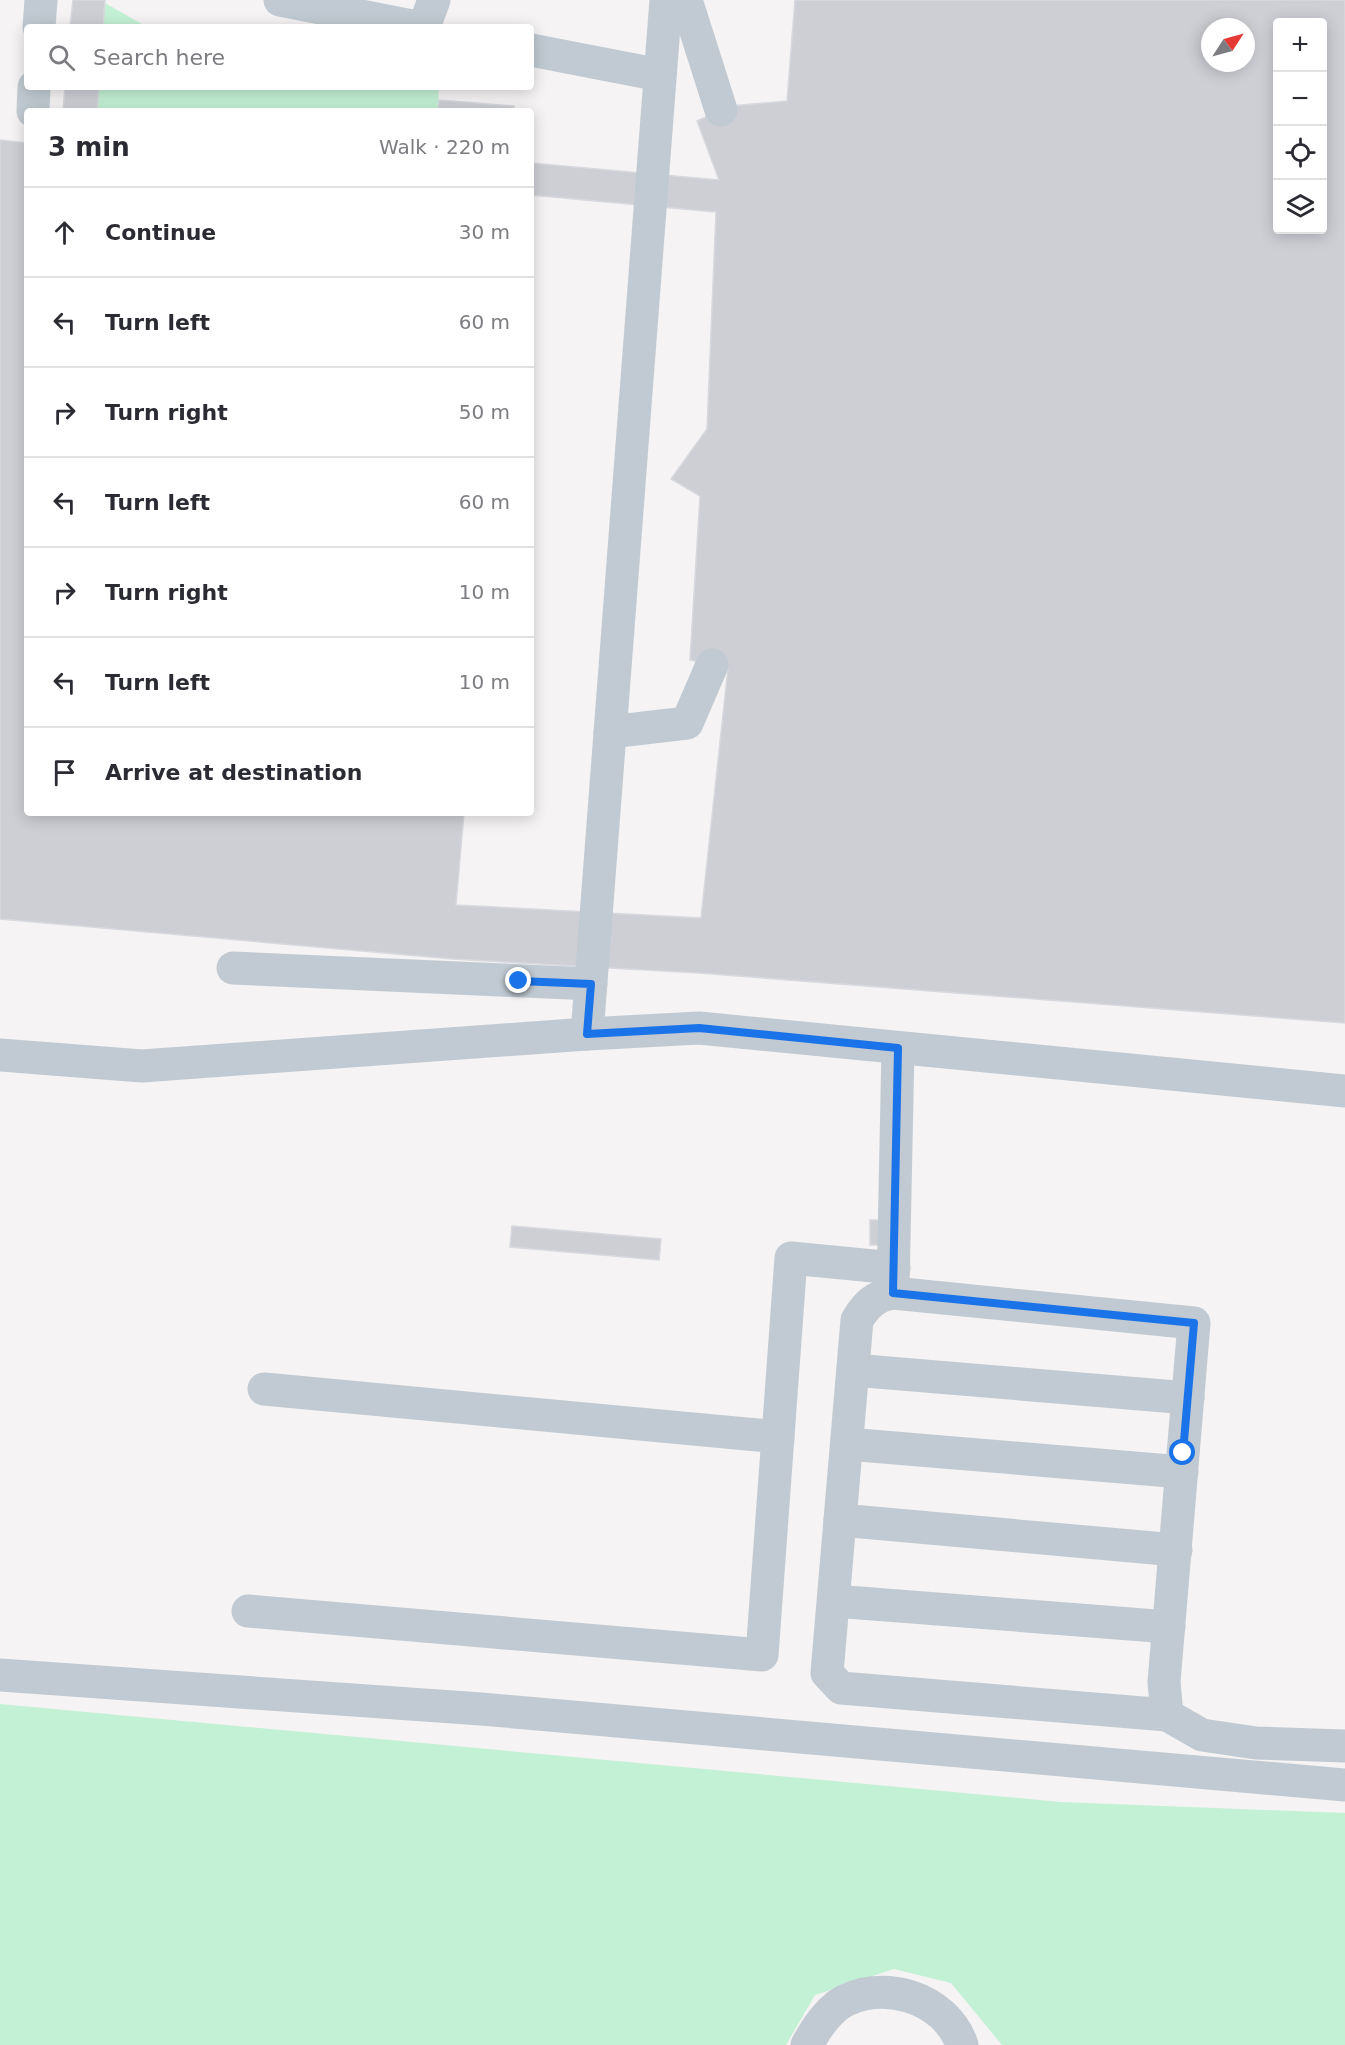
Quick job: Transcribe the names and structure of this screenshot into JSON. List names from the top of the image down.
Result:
{
  "north": "top right",
  "page": {
    "map_buttons": ["+", "−"],
    "search": "Search here",
    "heading": ["3 min", "Walk · 220 m"],
    "list": [
      ["Continue", "30 m"],
      ["Turn left", "60 m"],
      ["Turn right", "50 m"],
      ["Turn left", "60 m"],
      ["Turn right", "10 m"],
      ["Turn left", "10 m"],
      "Arrive at destination"
    ]
  }
}
